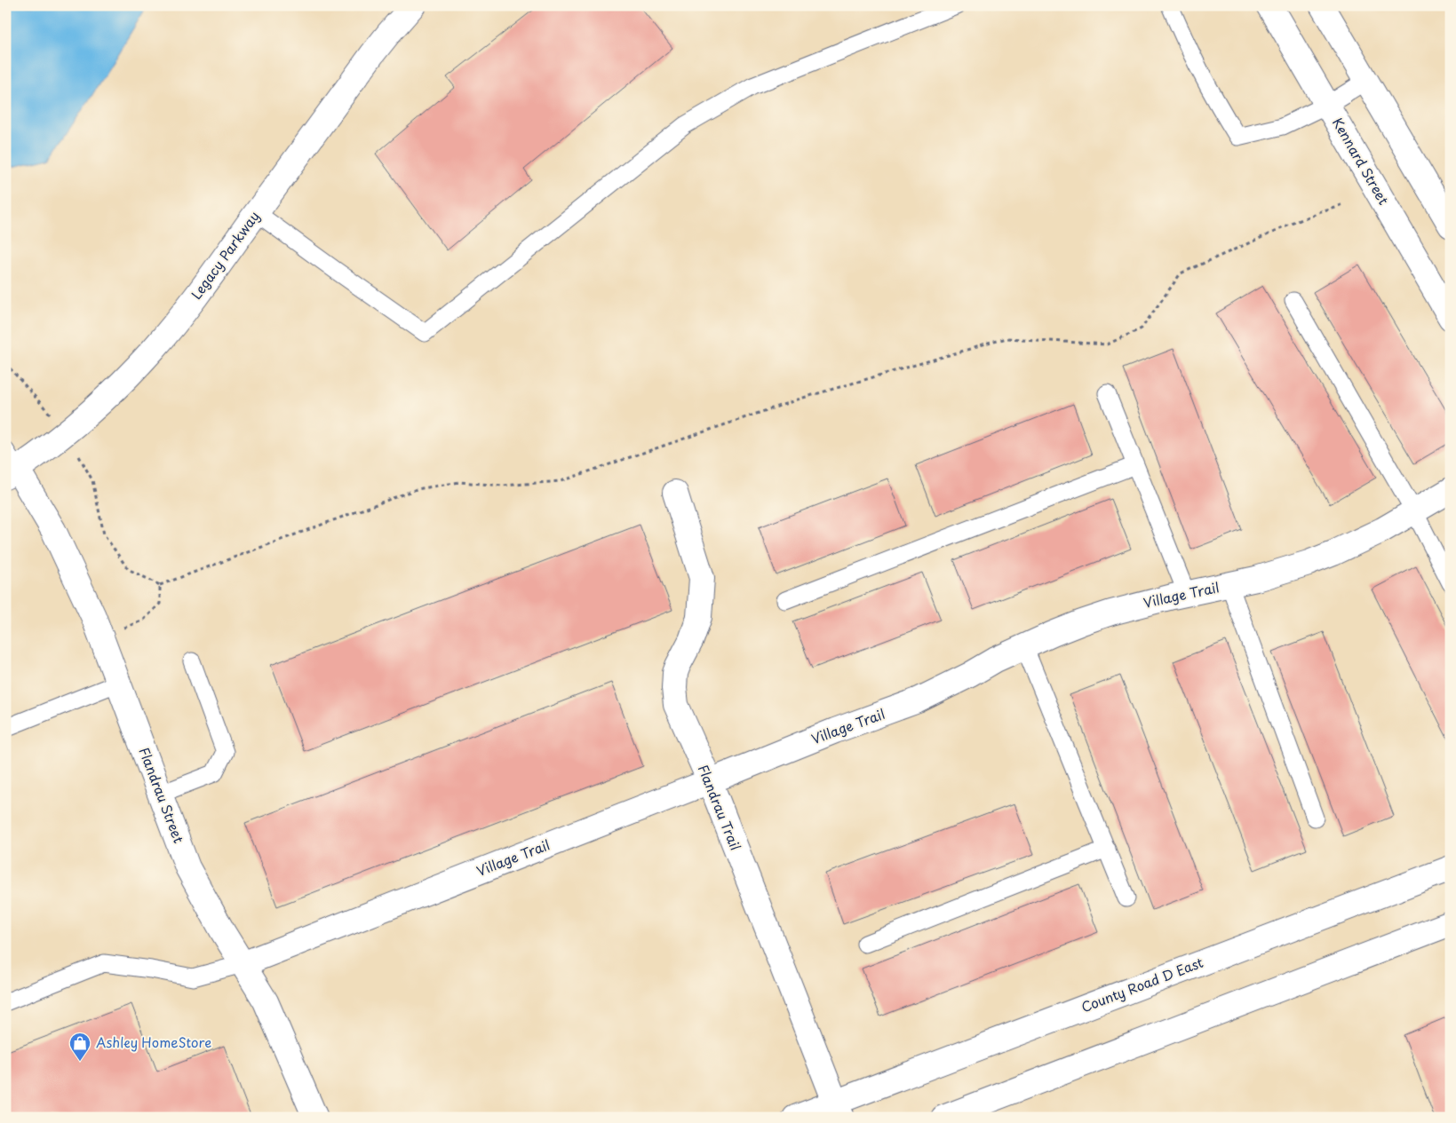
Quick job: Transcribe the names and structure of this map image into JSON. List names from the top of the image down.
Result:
{
  "streets": {
    "street": [
      "Kennard Street",
      "Legacy Parkway",
      "Village Trail",
      "Flandrau Street",
      "Flandrau Trail",
      "County Road D East"
    ]
  },
  "crossings": [
    ["Legacy Parkway", "Flandrau Street"],
    ["Village Trail", "Flandrau Street"],
    ["Village Trail", "Flandrau Trail"],
    ["Flandrau Trail", "County Road D East"]
  ],
  "places": {
    "shop": ["Ashley HomeStore"]
  }
}
